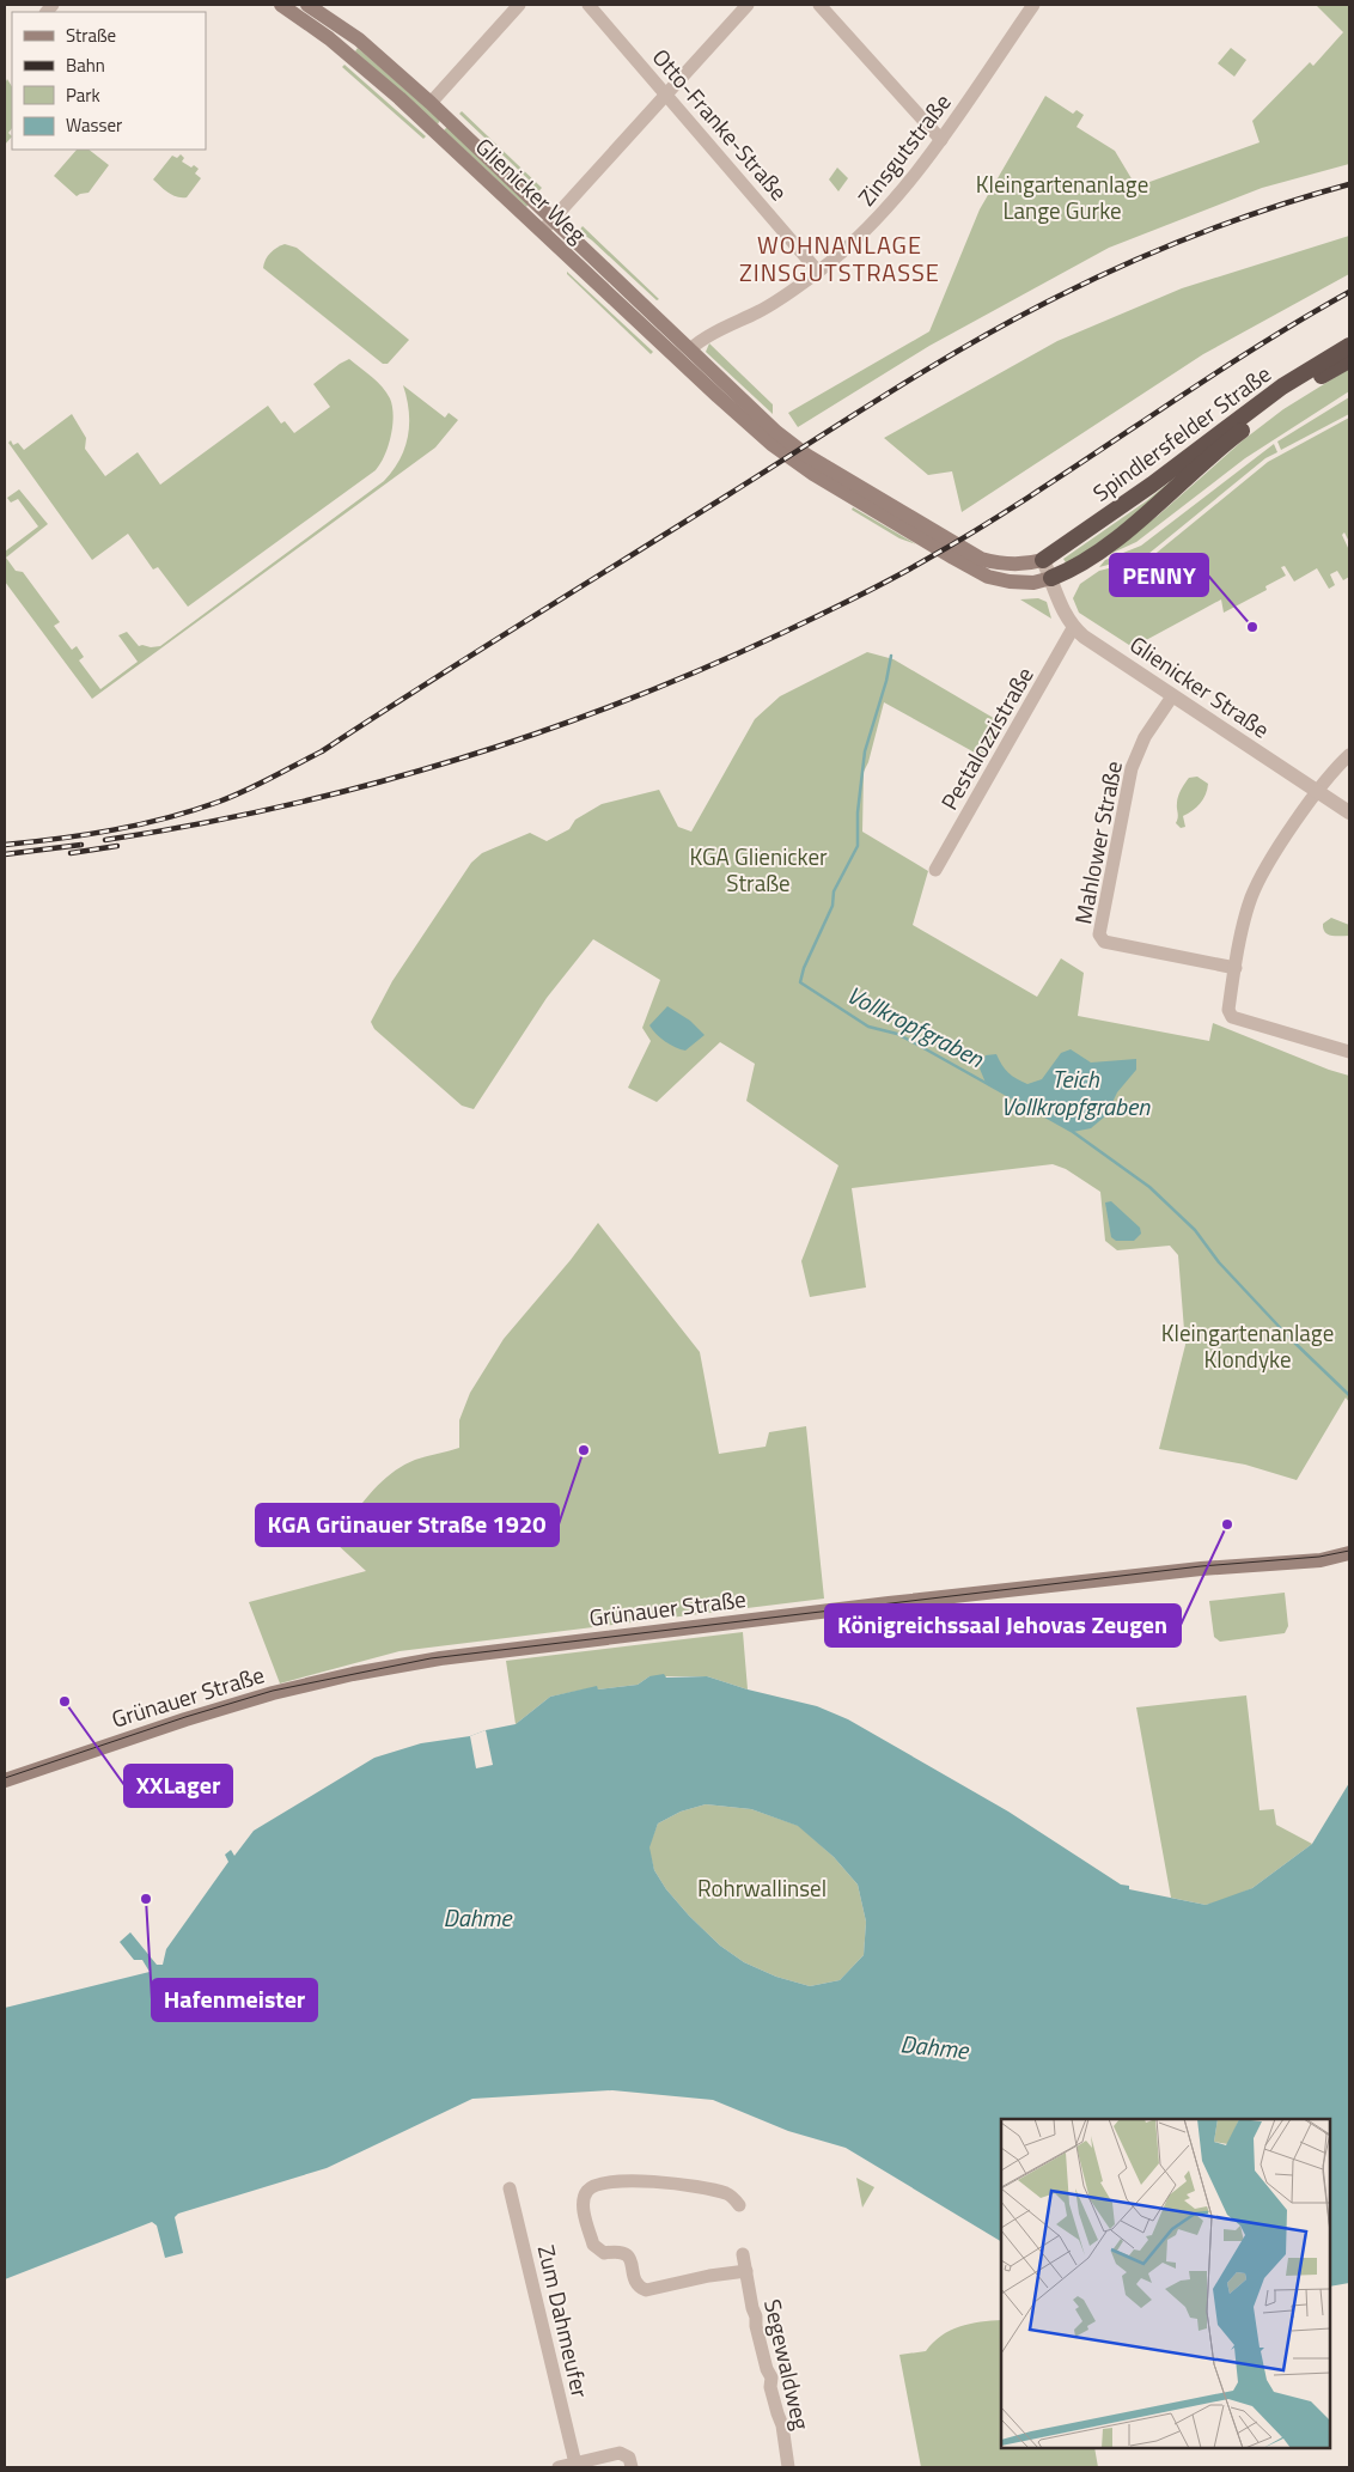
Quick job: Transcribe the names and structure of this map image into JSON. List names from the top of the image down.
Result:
{
  "streets": {
    "highway": ["Spindlersfelder Straße"],
    "main road": ["Glienicker Weg", "Grünauer Straße"],
    "street": [
      "Otto-Franke-Straße",
      "Zinsgutstraße",
      "Glienicker Straße",
      "Pestalozzistraße",
      "Mahlower Straße",
      "Zum Dahmeufer",
      "Segewaldweg"
    ]
  },
  "crossings": [
    ["Otto-Franke-Straße", "Zinsgutstraße"],
    ["Zinsgutstraße", "Glienicker Weg"],
    ["Glienicker Weg", "Spindlersfelder Straße"],
    ["Glienicker Weg", "Glienicker Straße"],
    ["Spindlersfelder Straße", "Glienicker Straße"],
    ["Glienicker Straße", "Pestalozzistraße"],
    ["Glienicker Straße", "Mahlower Straße"]
  ],
  "districts": ["WOHNANLAGE ZINSGUTSTRASSE"],
  "water": ["Vollkropfgraben", "Teich Vollkropfgraben", "Dahme"],
  "parks": [
    "Kleingartenanlage Lange Gurke",
    "KGA Glienicker Straße",
    "Kleingartenanlage Klondyke",
    "Rohrwallinsel"
  ],
  "places": [
    "PENNY",
    "KGA Grünauer Straße 1920",
    "Königreichssaal Jehovas Zeugen",
    "XXLager",
    "Hafenmeister"
  ],
  "legend": [
    "Straße",
    "Bahn",
    "Park",
    "Wasser"
  ]
}
